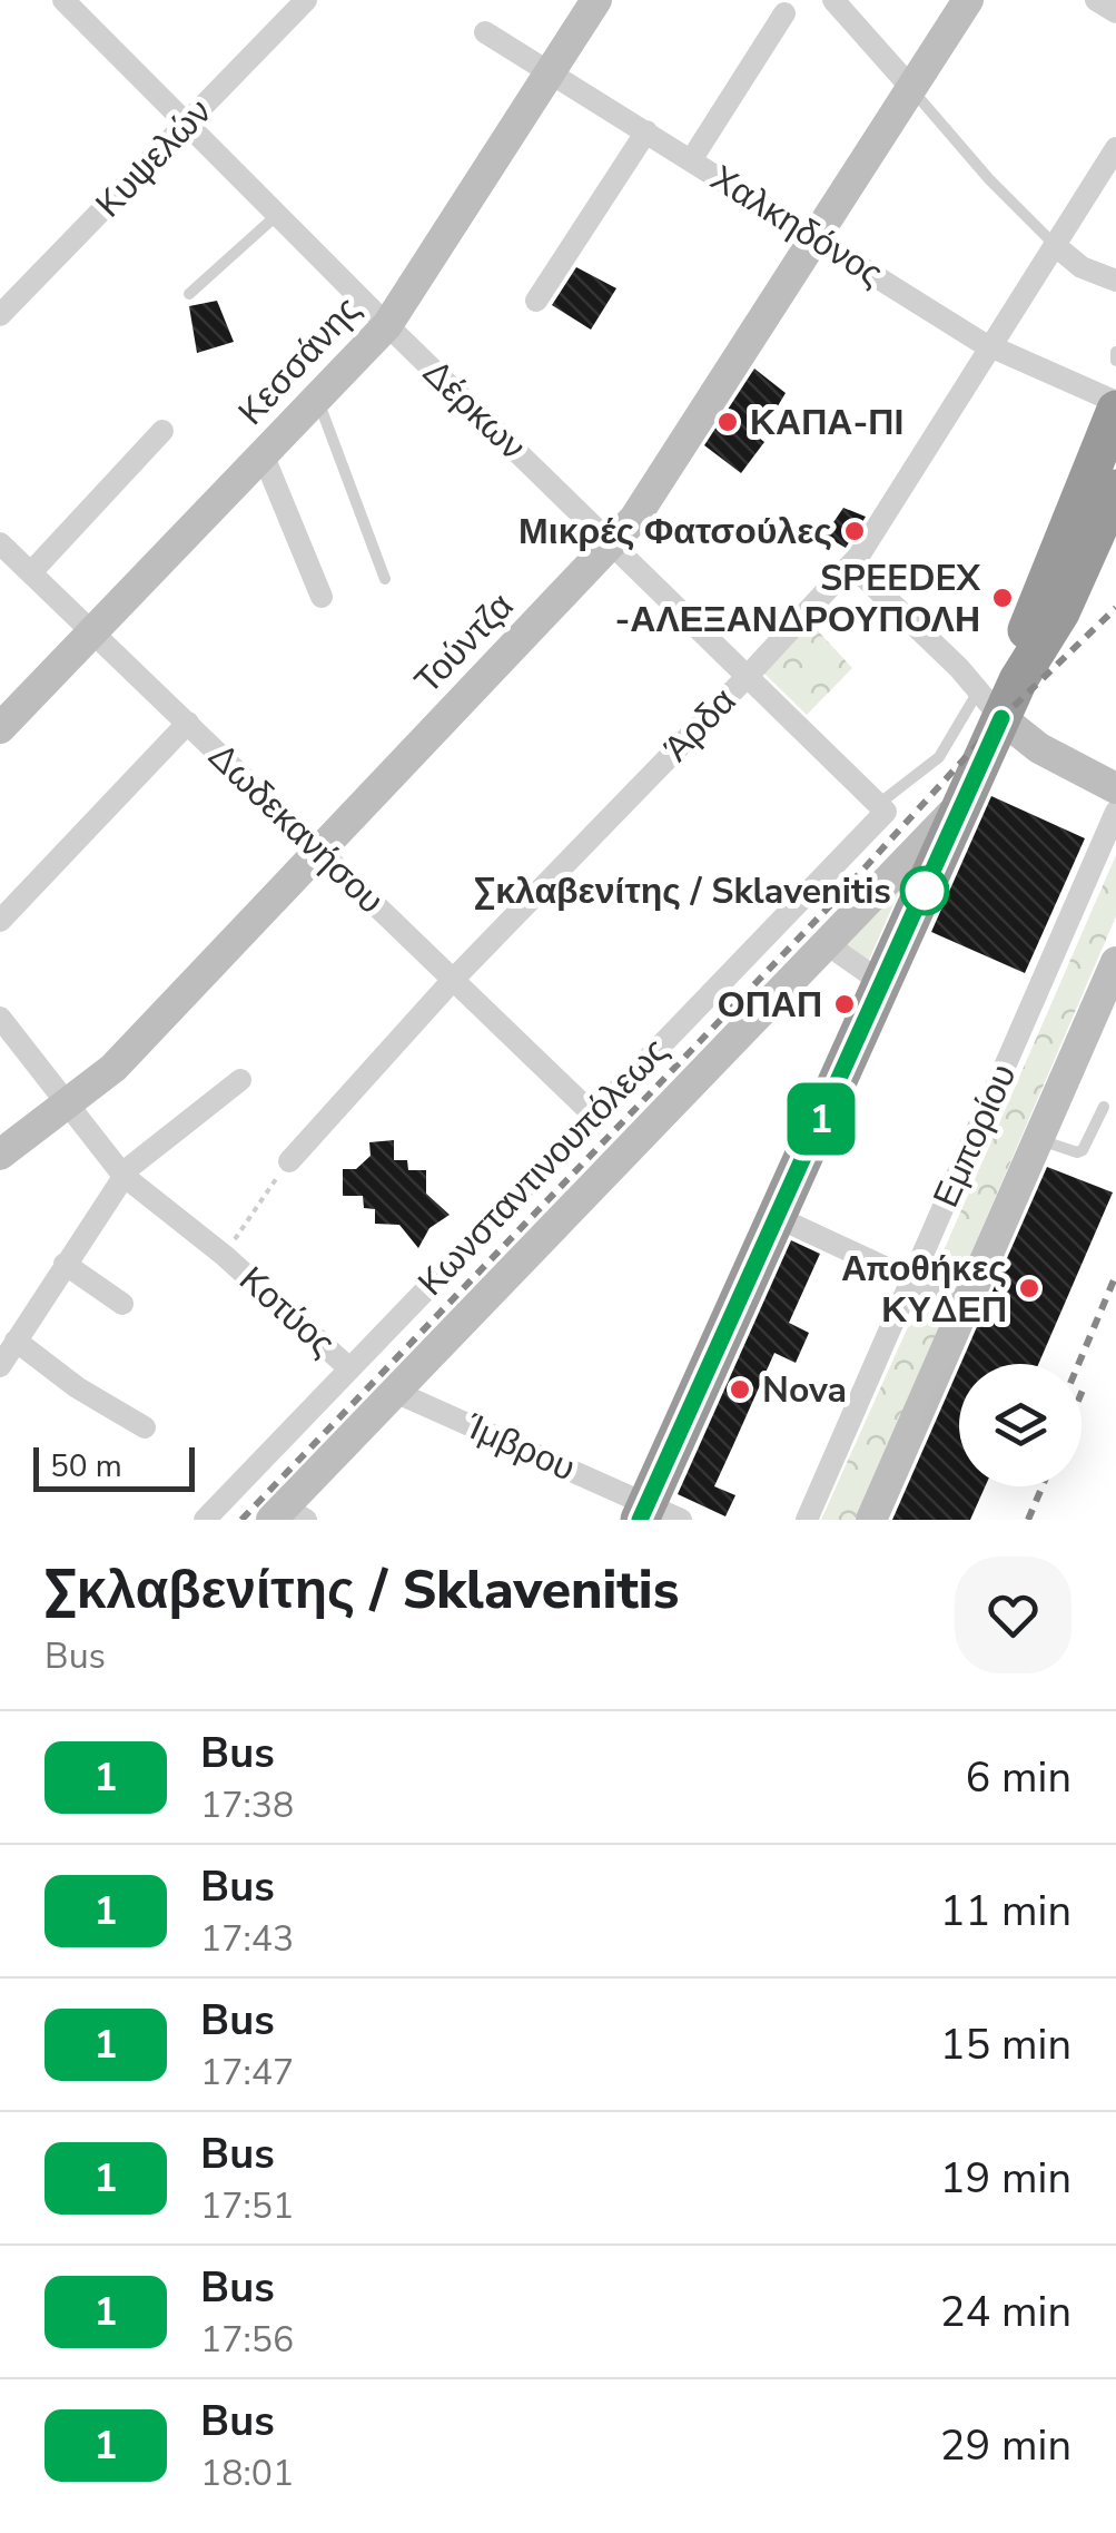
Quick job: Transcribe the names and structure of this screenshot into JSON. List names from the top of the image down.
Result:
{
  "streets": {
    "street": [
      "Κυψελών",
      "Χαλκηδόνος",
      "Κεσσάνης",
      "Δέρκων",
      "Τούντζα",
      "Άρδα",
      "Δωδεκανήσου",
      "Εμπορίου",
      "Κωνσταντινουπόλεως",
      "Κοτύος",
      "Ίμβρου"
    ]
  },
  "crossings": [
    ["Κυψελών", "Δέρκων"],
    ["Χαλκηδόνος", "Κεσσάνης"],
    ["Χαλκηδόνος", "Τούντζα"],
    ["Χαλκηδόνος", "Άρδα"],
    ["Κεσσάνης", "Δέρκων"],
    ["Κεσσάνης", "Δωδεκανήσου"],
    ["Δέρκων", "Τούντζα"],
    ["Δέρκων", "Άρδα"],
    ["Δέρκων", "Κωνσταντινουπόλεως"],
    ["Τούντζα", "Δωδεκανήσου"],
    ["Άρδα", "Δωδεκανήσου"],
    ["Δωδεκανήσου", "Κωνσταντινουπόλεως"],
    ["Κωνσταντινουπόλεως", "Κοτύος"]
  ],
  "places": [
    "ΚΑΠΑ-ΠΙ",
    "Μικρές Φατσούλες",
    "SPEEDEX -ΑΛΕΞΑΝΔΡΟΥΠΟΛΗ",
    "Σκλαβενίτης / Sklavenitis",
    "ΟΠΑΠ",
    "Αποθήκες ΚΥΔΕΠ",
    "Nova"
  ],
  "lines": ["bus line 1"],
  "scale_bar": "50 m",
  "page": {
    "on_map": "1",
    "scale": "50 m",
    "heading": ["Σκλαβενίτης / Sklavenitis", "Bus"],
    "list": [
      {
        "mark": "1",
        "name": "Bus",
        "note": "17:38",
        "value": "6 min"
      },
      {
        "mark": "1",
        "name": "Bus",
        "note": "17:43",
        "value": "11 min"
      },
      {
        "mark": "1",
        "name": "Bus",
        "note": "17:47",
        "value": "15 min"
      },
      {
        "mark": "1",
        "name": "Bus",
        "note": "17:51",
        "value": "19 min"
      },
      {
        "mark": "1",
        "name": "Bus",
        "note": "17:56",
        "value": "24 min"
      },
      {
        "mark": "1",
        "name": "Bus",
        "note": "18:01",
        "value": "29 min"
      }
    ]
  }
}
